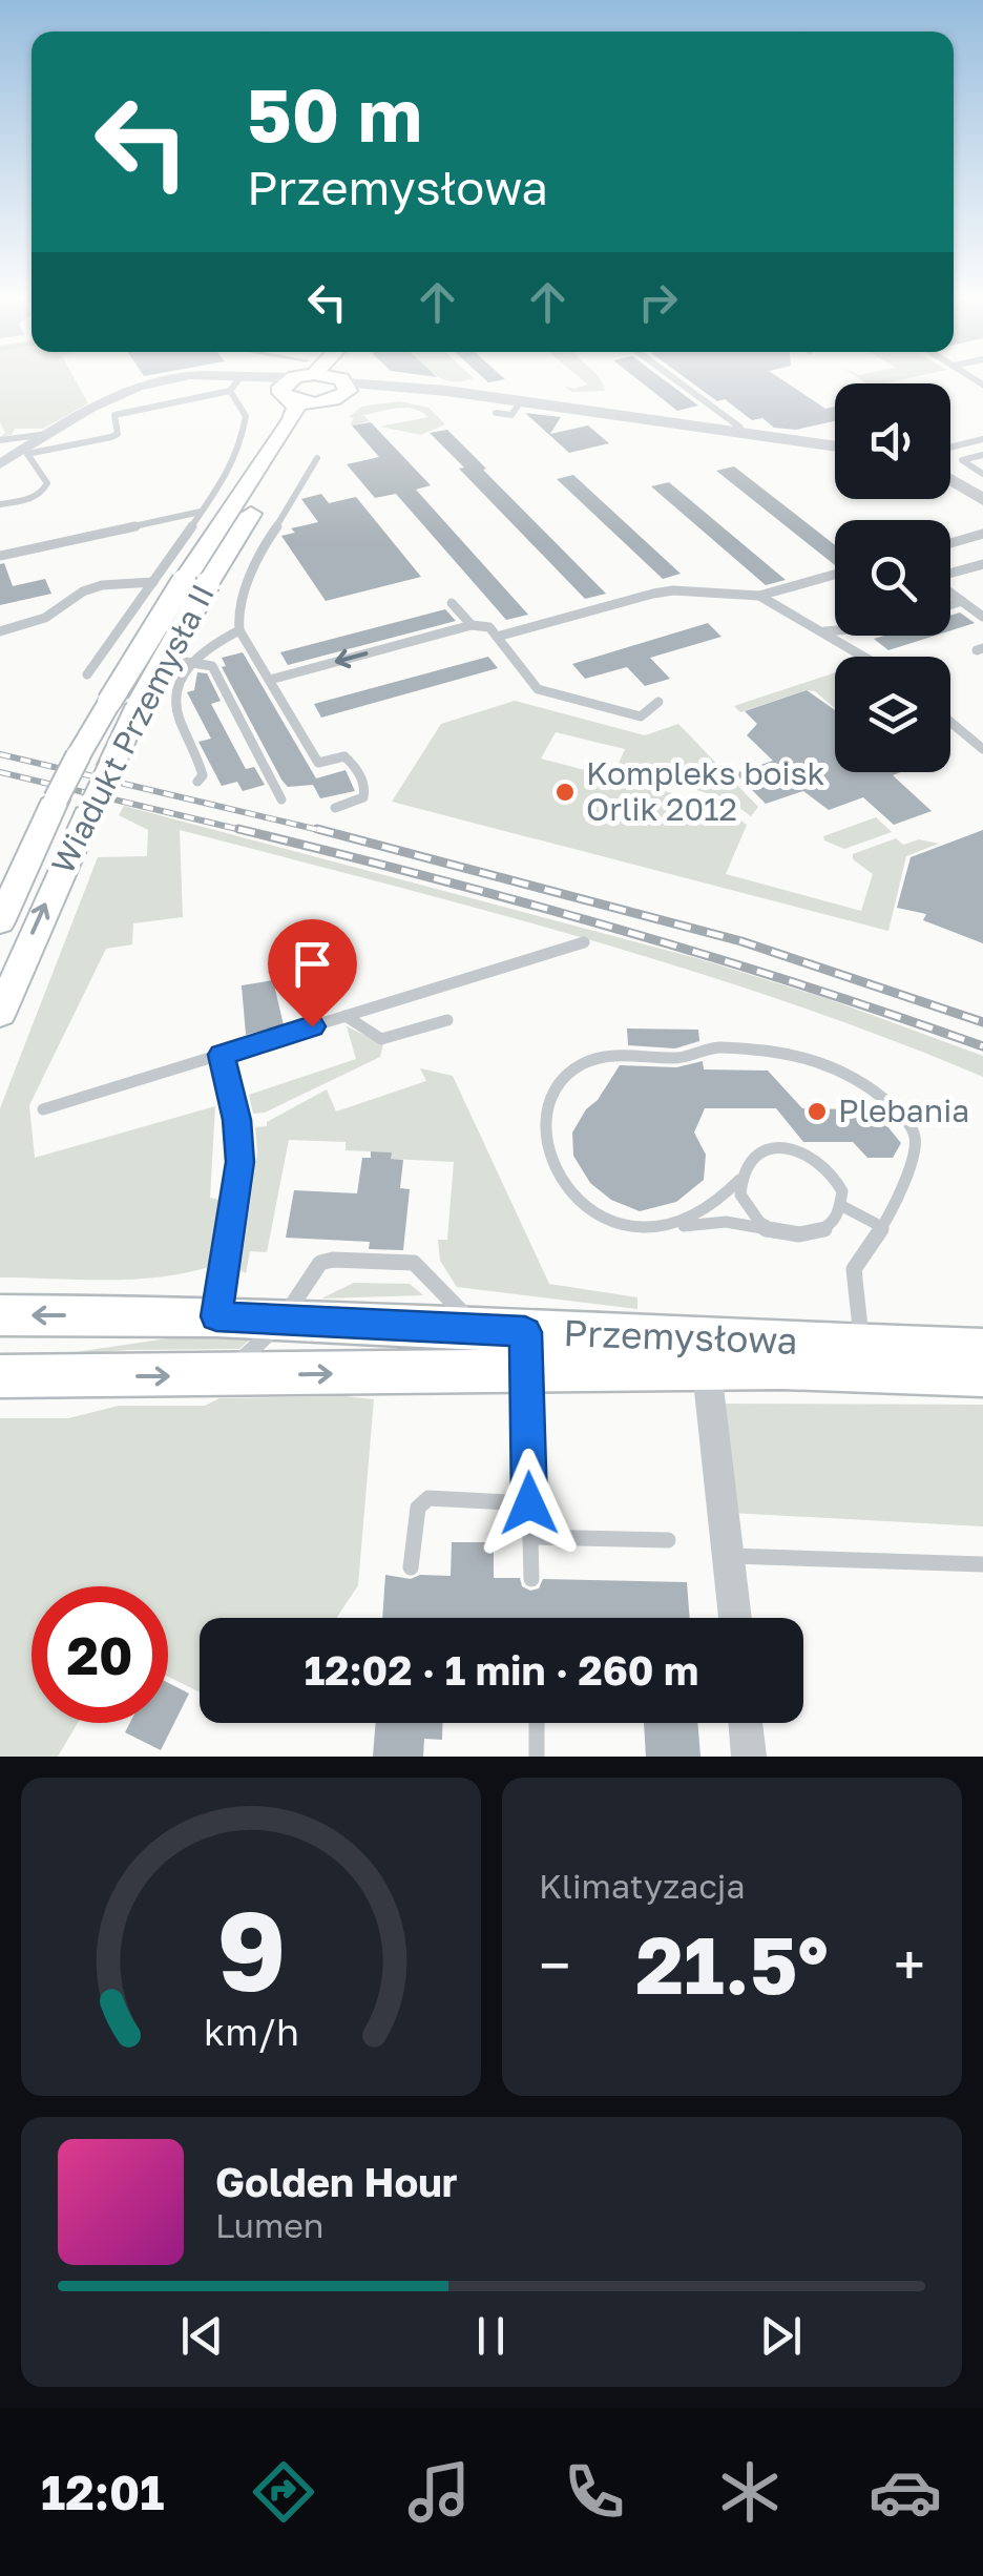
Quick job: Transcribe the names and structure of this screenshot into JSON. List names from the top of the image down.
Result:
{
  "streets": {
    "main road": ["Wiadukt Przemysła II", "Przemysłowa"]
  },
  "places": ["Kompleks boisk Orlik 2012", "Plebania"],
  "page": {
    "turn": ["50 m", "Przemysłowa"],
    "limit": "20",
    "trip": "12:02 · 1 min · 260 m",
    "tile": "Klimatyzacja",
    "heat": ["−", "21.5°", "+"],
    "song": ["Golden Hour", "Lumen"],
    "tabs": "12:01",
    "gauge": ["9", "km/h"]
  }
}
